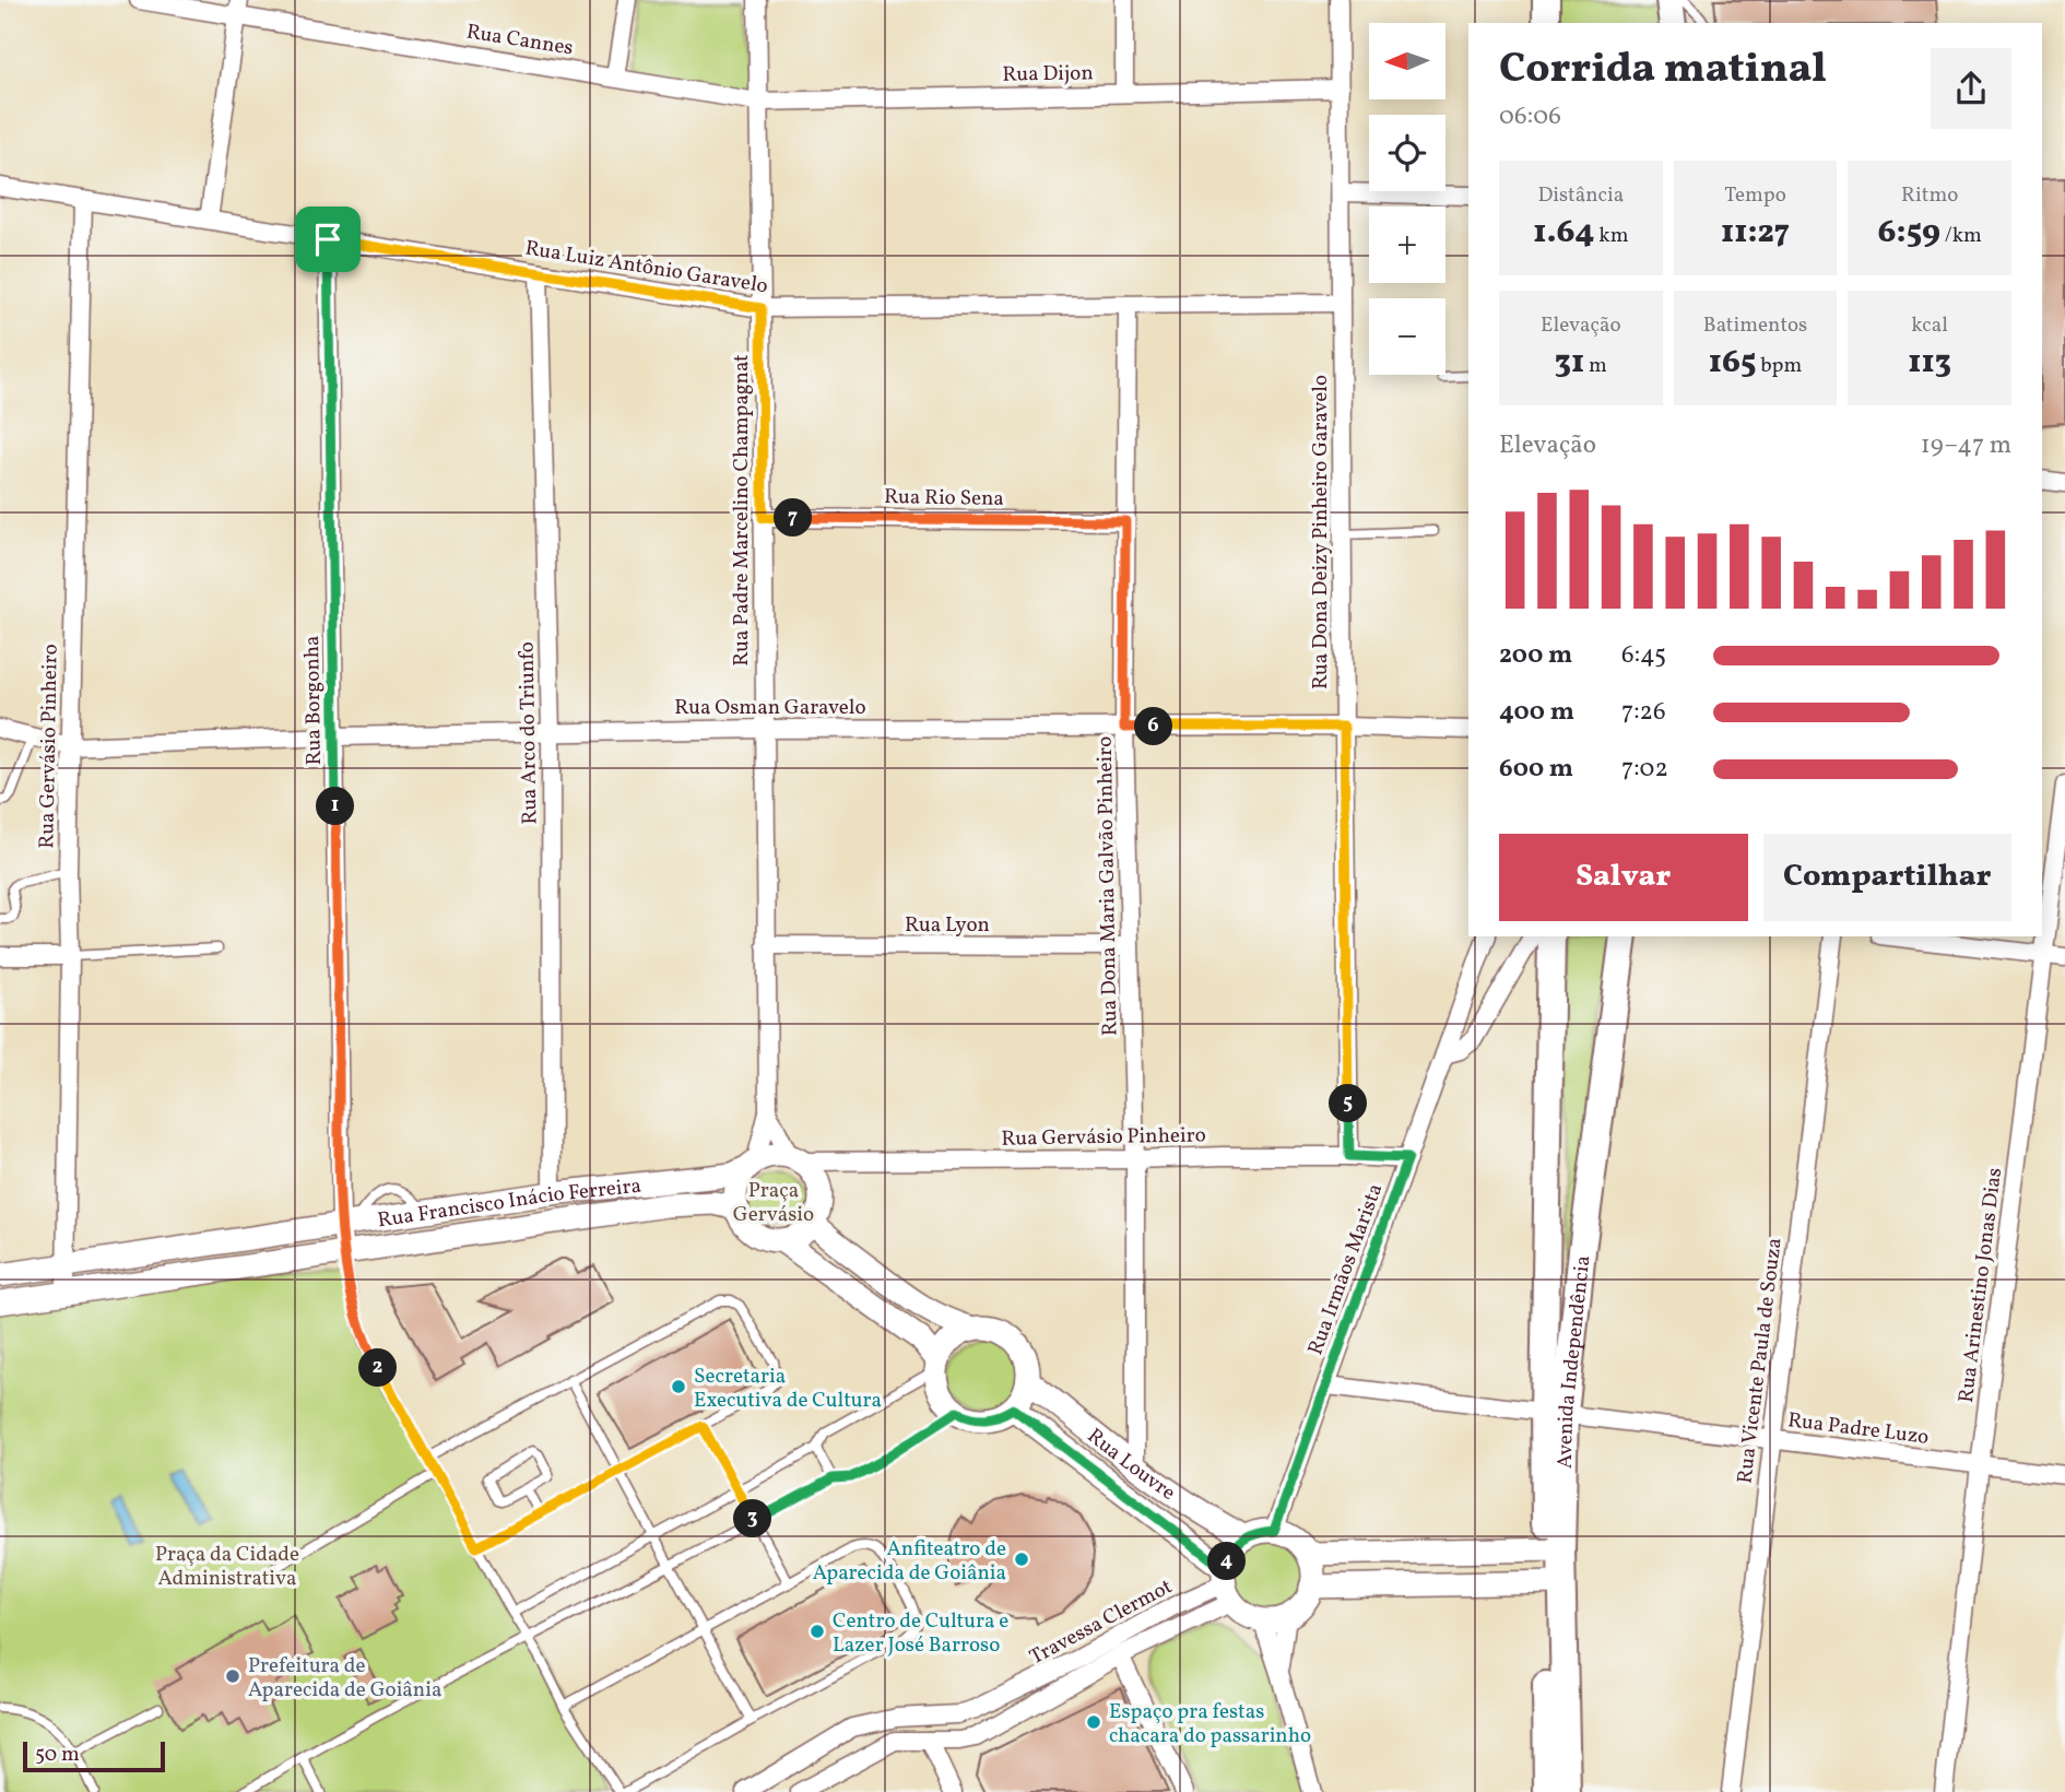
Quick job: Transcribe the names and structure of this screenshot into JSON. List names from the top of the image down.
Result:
{
  "streets": {
    "main road": ["Avenida Independência"],
    "street": [
      "Rua Cannes",
      "Rua Dijon",
      "Rua Luiz Antônio Garavelo",
      "Rua Rio Sena",
      "Rua Padre Marcelino Champagnat",
      "Rua Dona Deizy Pinheiro Garavelo",
      "Rua Borgonha",
      "Rua Osman Garavelo",
      "Rua Arco do Triunfo",
      "Rua Gervásio Pinheiro",
      "Rua Dona Maria Galvão Pinheiro",
      "Rua Lyon",
      "Rua Francisco Inácio Ferreira",
      "Rua Irmãos Marista",
      "Rua Arinestino Jonas Dias",
      "Rua Vicente Paula de Souza",
      "Rua Padre Luzo",
      "Rua Louvre",
      "Travessa Clermot"
    ]
  },
  "crossings": [
    ["Rua Cannes", "Rua Dijon"],
    ["Rua Cannes", "Rua Padre Marcelino Champagnat"],
    ["Rua Dijon", "Rua Padre Marcelino Champagnat"],
    ["Rua Dijon", "Rua Dona Deizy Pinheiro Garavelo"],
    ["Rua Luiz Antônio Garavelo", "Rua Padre Marcelino Champagnat"],
    ["Rua Luiz Antônio Garavelo", "Rua Dona Deizy Pinheiro Garavelo"],
    ["Rua Luiz Antônio Garavelo", "Rua Borgonha"],
    ["Rua Luiz Antônio Garavelo", "Rua Arco do Triunfo"],
    ["Rua Luiz Antônio Garavelo", "Rua Gervásio Pinheiro"],
    ["Rua Luiz Antônio Garavelo", "Rua Dona Maria Galvão Pinheiro"],
    ["Rua Rio Sena", "Rua Padre Marcelino Champagnat"],
    ["Rua Rio Sena", "Rua Dona Maria Galvão Pinheiro"],
    ["Rua Padre Marcelino Champagnat", "Rua Osman Garavelo"],
    ["Rua Padre Marcelino Champagnat", "Rua Gervásio Pinheiro"],
    ["Rua Padre Marcelino Champagnat", "Rua Lyon"],
    ["Rua Padre Marcelino Champagnat", "Rua Francisco Inácio Ferreira"],
    ["Rua Dona Deizy Pinheiro Garavelo", "Rua Osman Garavelo"],
    ["Rua Dona Deizy Pinheiro Garavelo", "Rua Gervásio Pinheiro"],
    ["Rua Borgonha", "Rua Osman Garavelo"],
    ["Rua Borgonha", "Rua Francisco Inácio Ferreira"],
    ["Rua Osman Garavelo", "Rua Arco do Triunfo"],
    ["Rua Osman Garavelo", "Rua Gervásio Pinheiro"],
    ["Rua Osman Garavelo", "Rua Dona Maria Galvão Pinheiro"],
    ["Rua Arco do Triunfo", "Rua Francisco Inácio Ferreira"],
    ["Rua Gervásio Pinheiro", "Rua Dona Maria Galvão Pinheiro"],
    ["Rua Gervásio Pinheiro", "Rua Francisco Inácio Ferreira"],
    ["Rua Gervásio Pinheiro", "Rua Irmãos Marista"],
    ["Rua Dona Maria Galvão Pinheiro", "Rua Lyon"],
    ["Rua Dona Maria Galvão Pinheiro", "Rua Louvre"],
    ["Rua Irmãos Marista", "Rua Padre Luzo"],
    ["Rua Irmãos Marista", "Rua Louvre"],
    ["Rua Irmãos Marista", "Travessa Clermot"],
    ["Rua Arinestino Jonas Dias", "Rua Padre Luzo"],
    ["Rua Vicente Paula de Souza", "Rua Padre Luzo"],
    ["Avenida Independência", "Rua Padre Luzo"],
    ["Rua Louvre", "Travessa Clermot"]
  ],
  "parks": ["Praça Gervásio", "Praça da Cidade Administrativa"],
  "places": [
    "Secretaria Executiva de Cultura",
    "Anfiteatro de Aparecida de Goiânia",
    "Centro de Cultura e Lazer José Barroso",
    "Prefeitura de Aparecida de Goiânia",
    "Espaço pra festas chacara do passarinho"
  ],
  "scale_bar": "50 m",
  "north": "left",
  "page": {
    "map_buttons": ["+", "−"],
    "heading": ["Corrida matinal", "06:06"],
    "stats": [
      ["Distância", "1.64 km"],
      ["Tempo", "11:27"],
      ["Ritmo", "6:59 /km"],
      ["Elevação", "31 m"],
      ["Batimentos", "165 bpm"],
      ["kcal", "113"]
    ],
    "chart": ["Elevação", "19–47 m"],
    "pins": [
      "7",
      "6",
      "1",
      "5",
      "2",
      "3",
      "4"
    ],
    "list": [
      {
        "name": "200 m",
        "note": "6:45"
      },
      {
        "name": "400 m",
        "note": "7:26"
      },
      {
        "name": "600 m",
        "note": "7:02"
      }
    ],
    "buttons": ["Salvar", "Compartilhar"],
    "scale": "50 m"
  }
}
